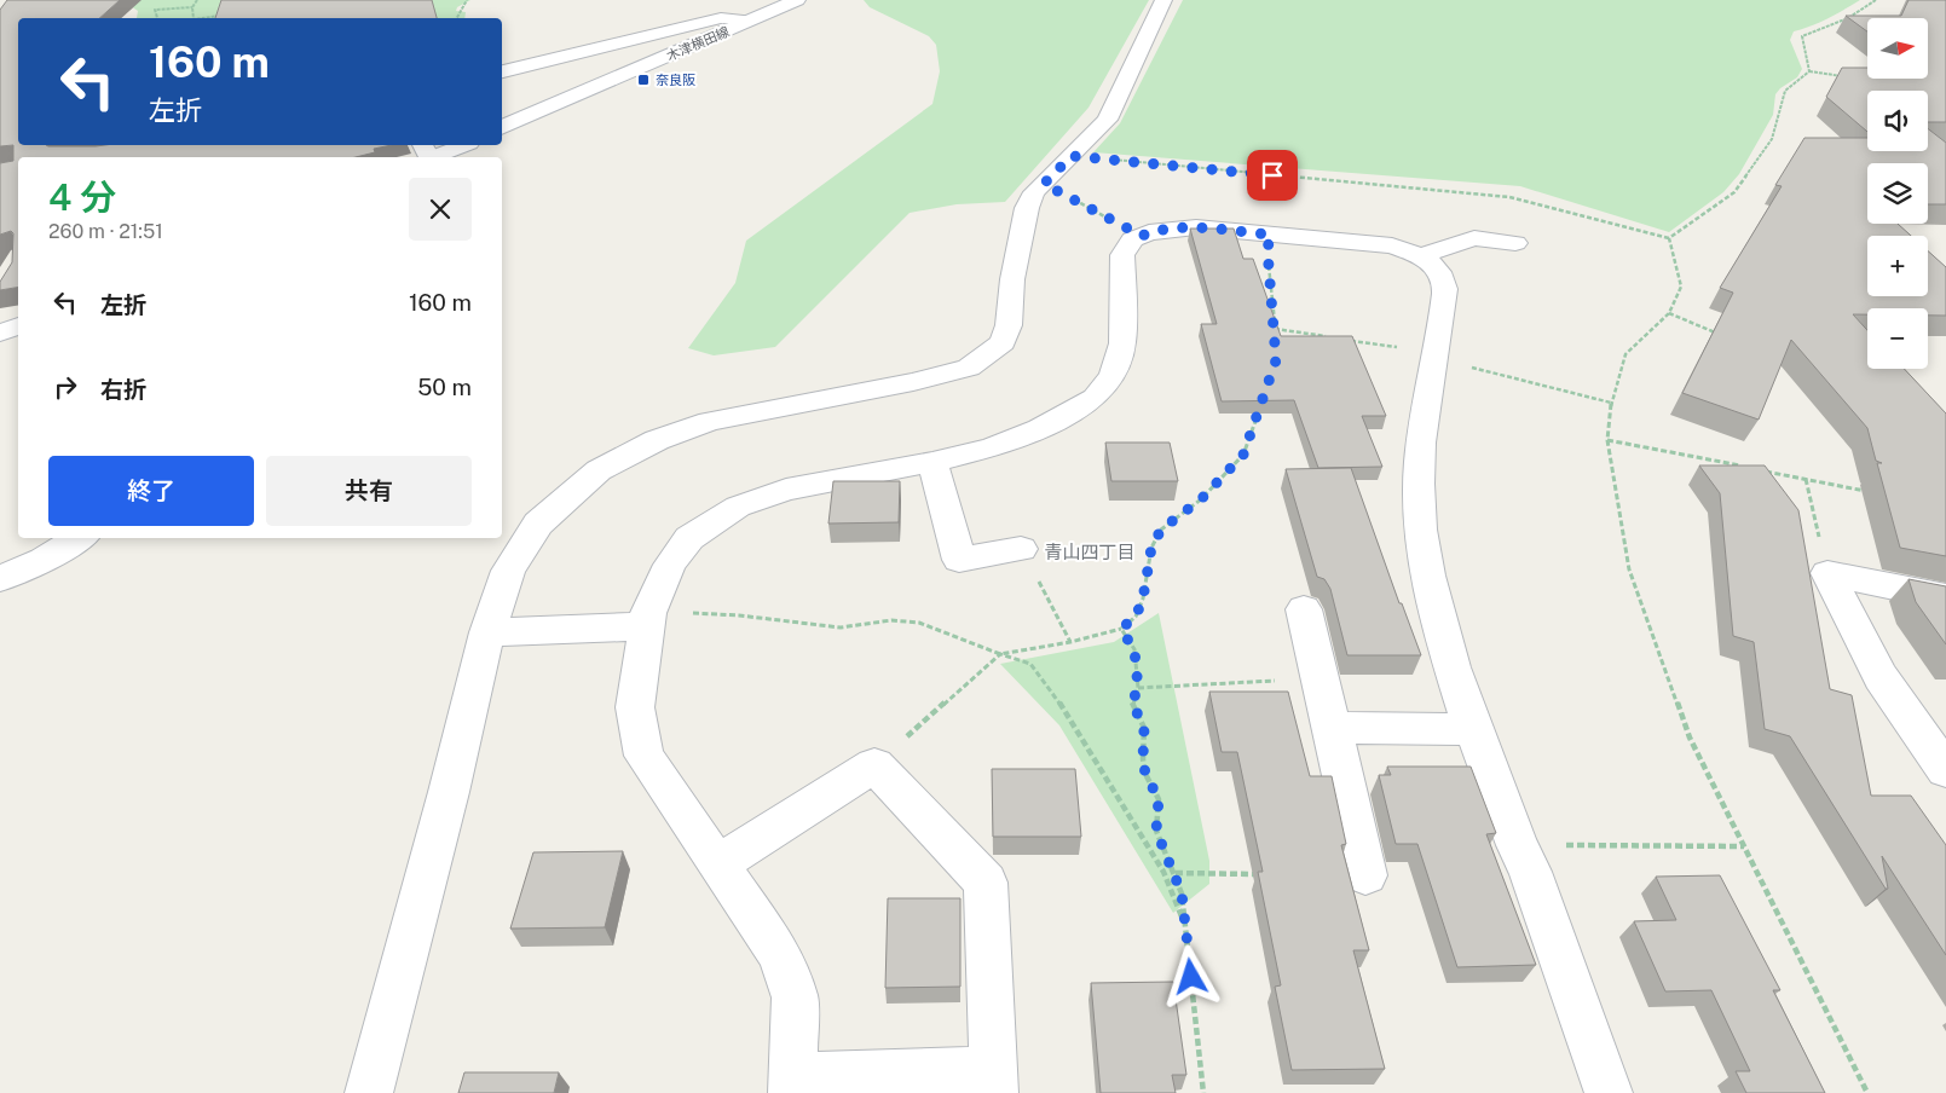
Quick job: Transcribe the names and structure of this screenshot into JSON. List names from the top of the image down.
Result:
{
  "streets": {
    "street": ["木津横田線"]
  },
  "districts": ["青山四丁目"],
  "places": {
    "transit": ["奈良阪"]
  },
  "north": "right",
  "page": {
    "map_buttons": ["+", "−"],
    "turn": ["160 m", "左折"],
    "heading": ["4 分", "260 m · 21:51"],
    "list": [
      {
        "name": "左折",
        "value": "160 m"
      },
      {
        "name": "右折",
        "value": "50 m"
      }
    ],
    "buttons": ["終了", "共有"]
  }
}
